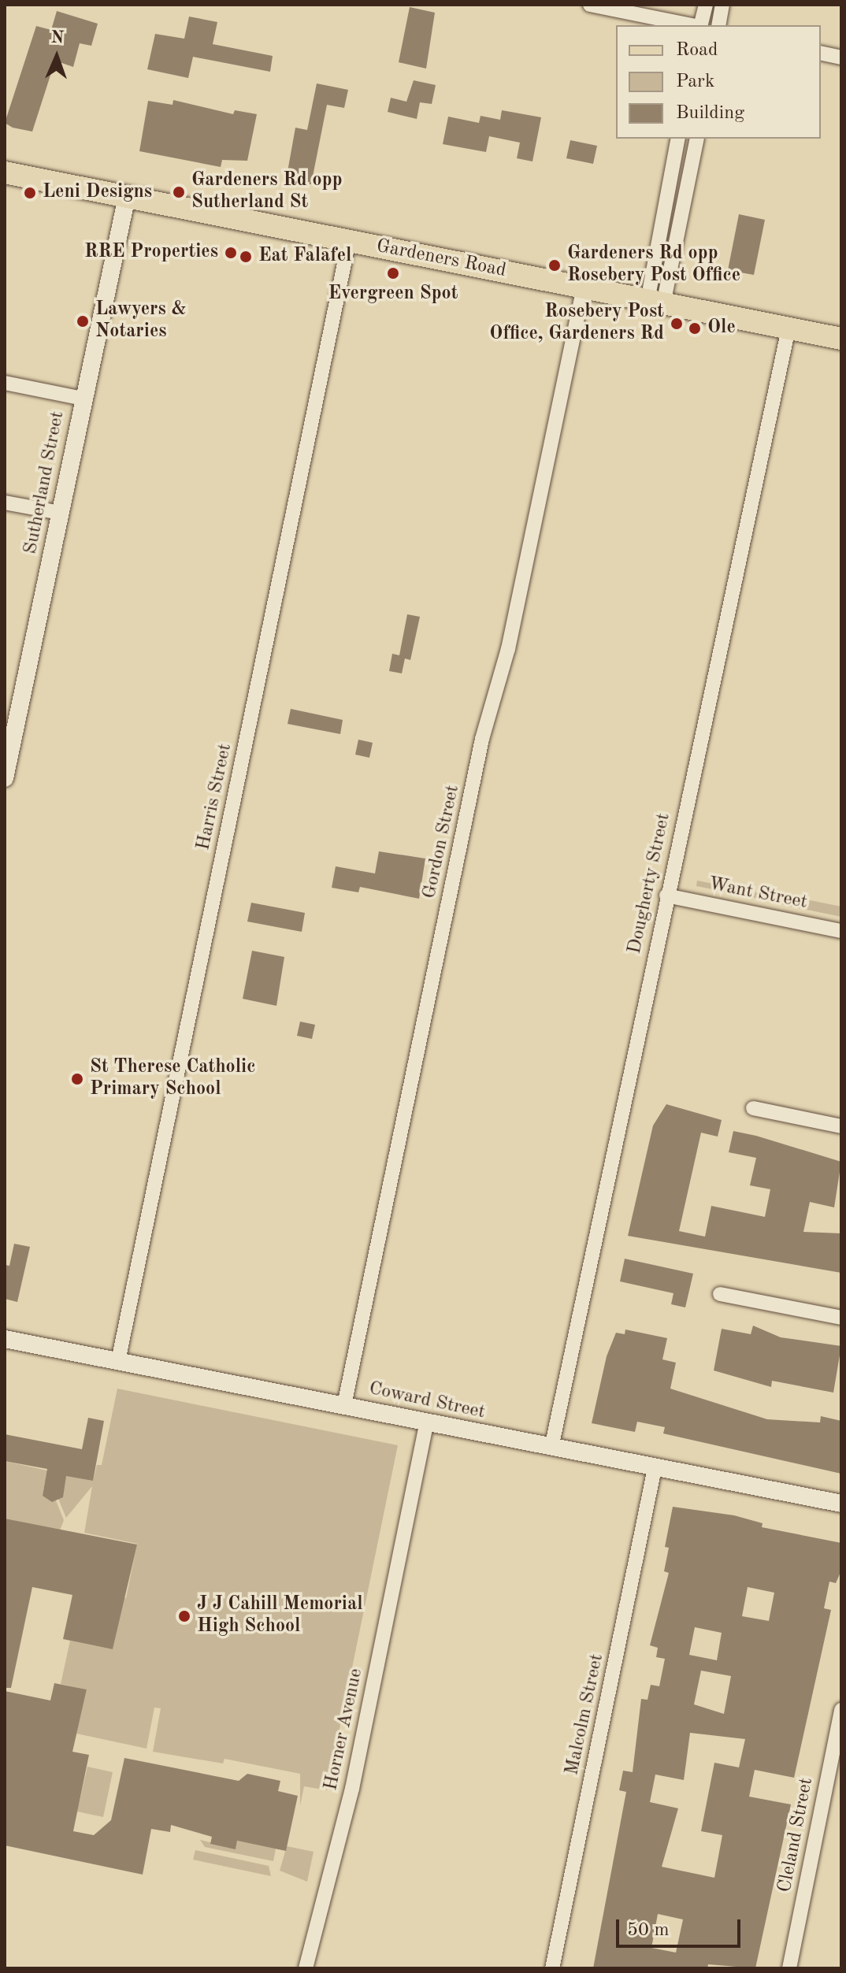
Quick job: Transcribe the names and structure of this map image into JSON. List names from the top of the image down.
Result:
{
  "streets": {
    "main road": ["Gardeners Road"],
    "street": [
      "Sutherland Street",
      "Harris Street",
      "Gordon Street",
      "Dougherty Street",
      "Want Street",
      "Coward Street",
      "Malcolm Street",
      "Horner Avenue",
      "Cleland Street"
    ]
  },
  "crossings": [
    ["Gardeners Road", "Sutherland Street"],
    ["Gardeners Road", "Harris Street"],
    ["Gardeners Road", "Gordon Street"],
    ["Gardeners Road", "Dougherty Street"],
    ["Harris Street", "Coward Street"],
    ["Gordon Street", "Coward Street"],
    ["Dougherty Street", "Want Street"],
    ["Dougherty Street", "Coward Street"],
    ["Coward Street", "Malcolm Street"],
    ["Coward Street", "Horner Avenue"]
  ],
  "places": [
    "Gardeners Rd opp Sutherland St",
    "Leni Designs",
    "RRE Properties",
    "Eat Falafel",
    "Gardeners Rd opp Rosebery Post Office",
    "Evergreen Spot",
    "Lawyers & Notaries",
    "Rosebery Post Office, Gardeners Rd",
    "Ole",
    "St Therese Catholic Primary School",
    "J J Cahill Memorial High School"
  ],
  "legend": ["Road", "Park", "Building"],
  "scale_bar": "50 m",
  "north": "top"
}
